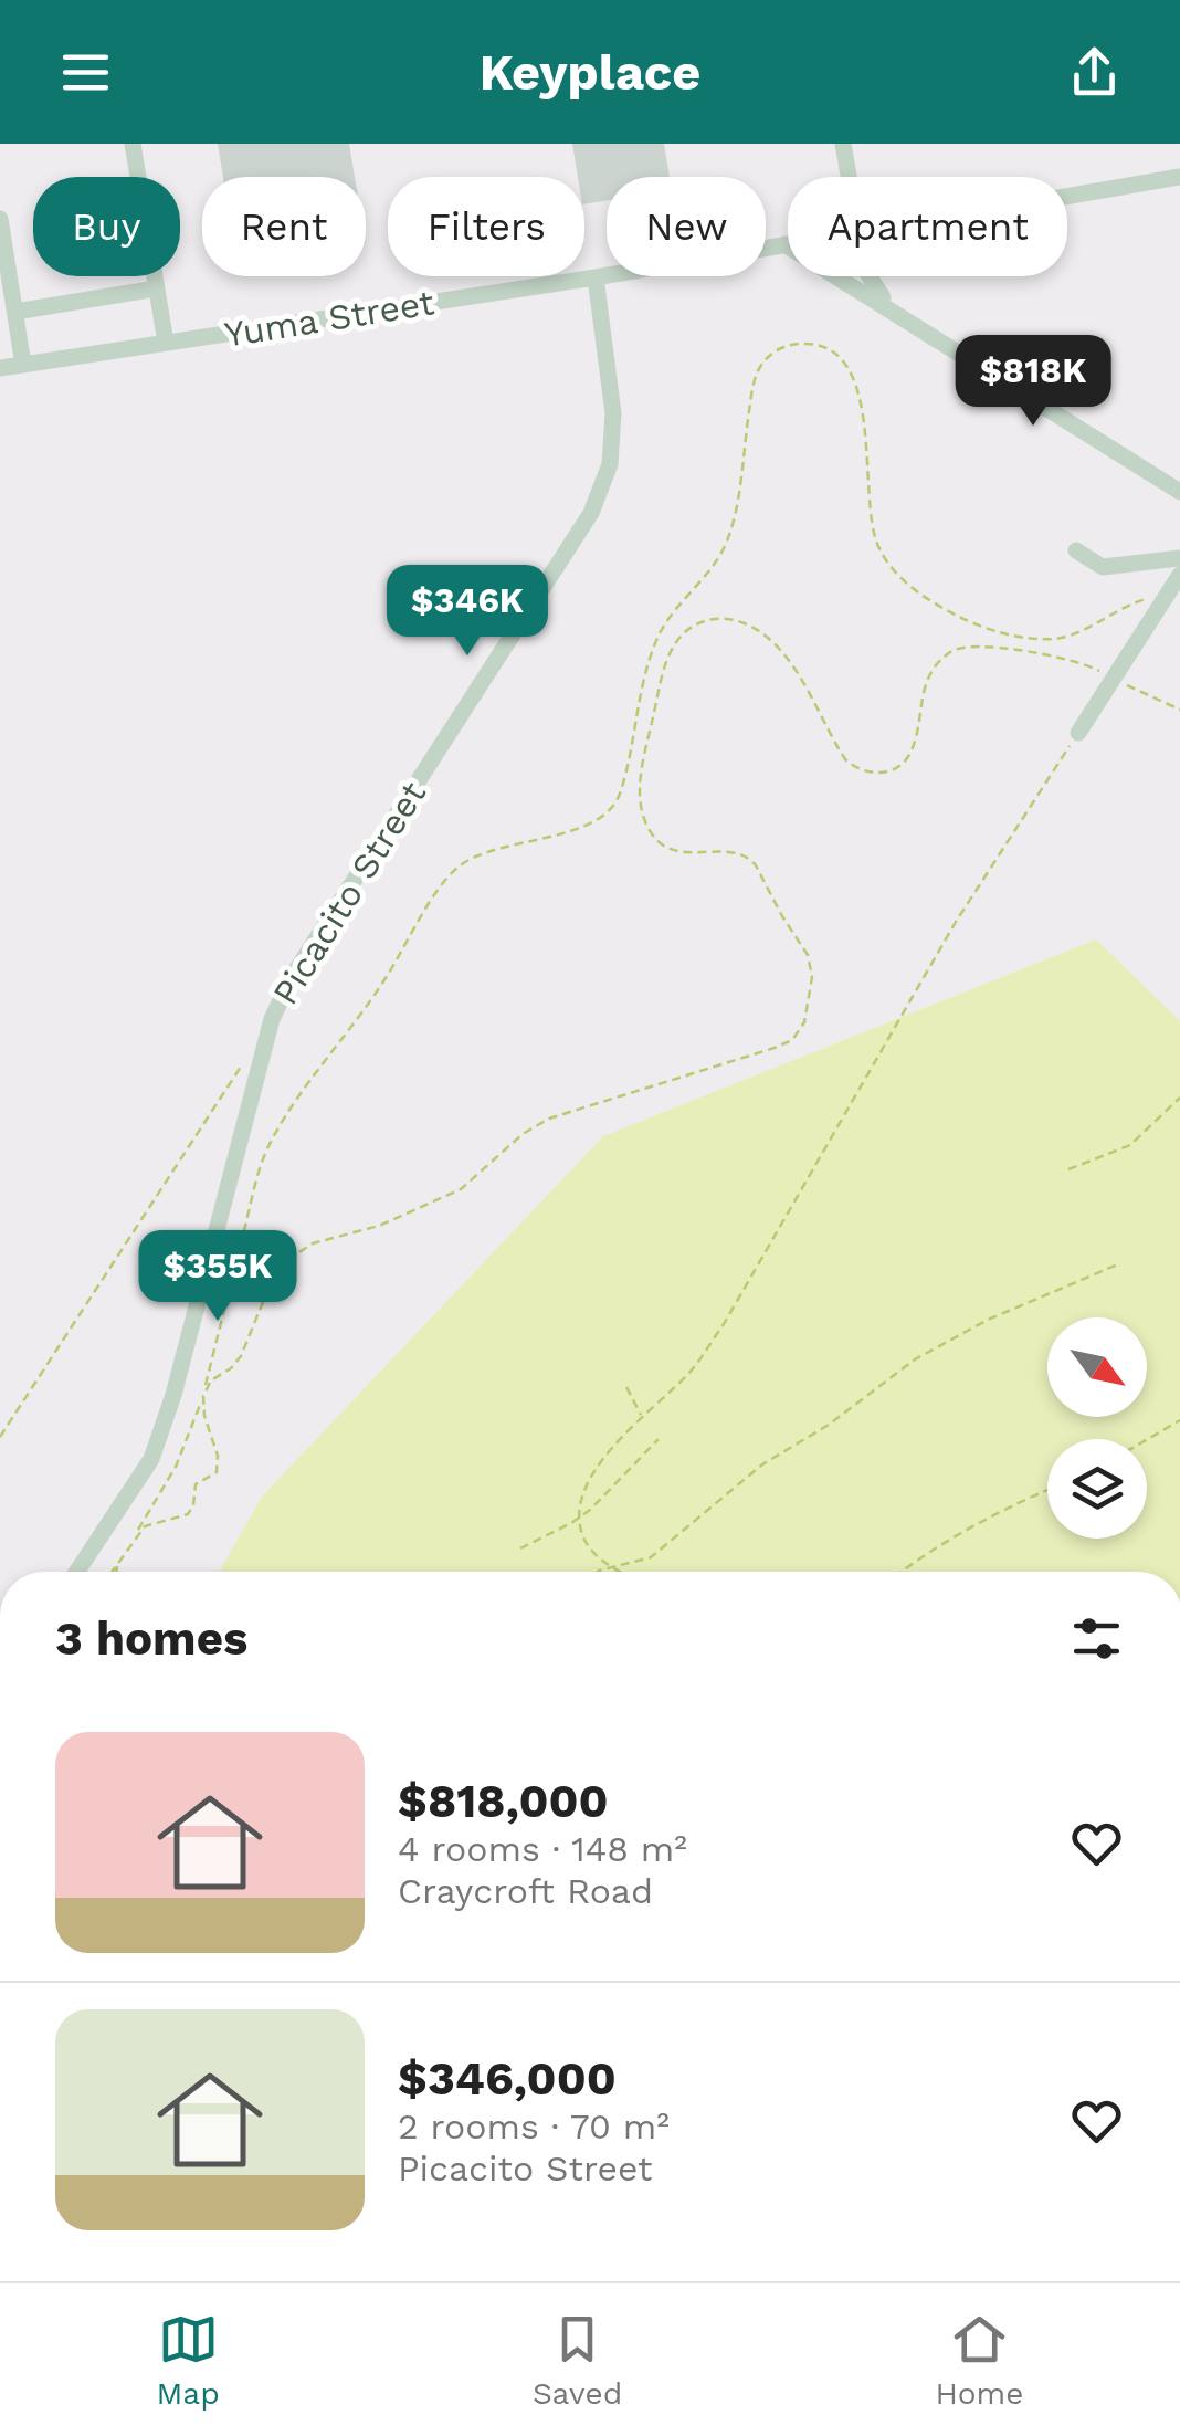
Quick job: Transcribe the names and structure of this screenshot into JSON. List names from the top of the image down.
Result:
{
  "streets": {
    "street": ["Yuma Street", "Picacito Street"]
  },
  "crossings": [
    ["Yuma Street", "Picacito Street"]
  ],
  "north": "bottom right",
  "page": {
    "header": "Keyplace",
    "chip": [
      "Buy",
      "Rent",
      "Filters",
      "New",
      "Apartment"
    ],
    "price": ["$818K", "$346K", "$355K"],
    "heading": "3 homes",
    "list": [
      {
        "name": "$818,000",
        "note": "4 rooms · 148 m² · Craycroft Road"
      },
      {
        "name": "$346,000",
        "note": "2 rooms · 70 m² · Picacito Street"
      }
    ],
    "tabs": ["Map", "Saved", "Home"]
  }
}
